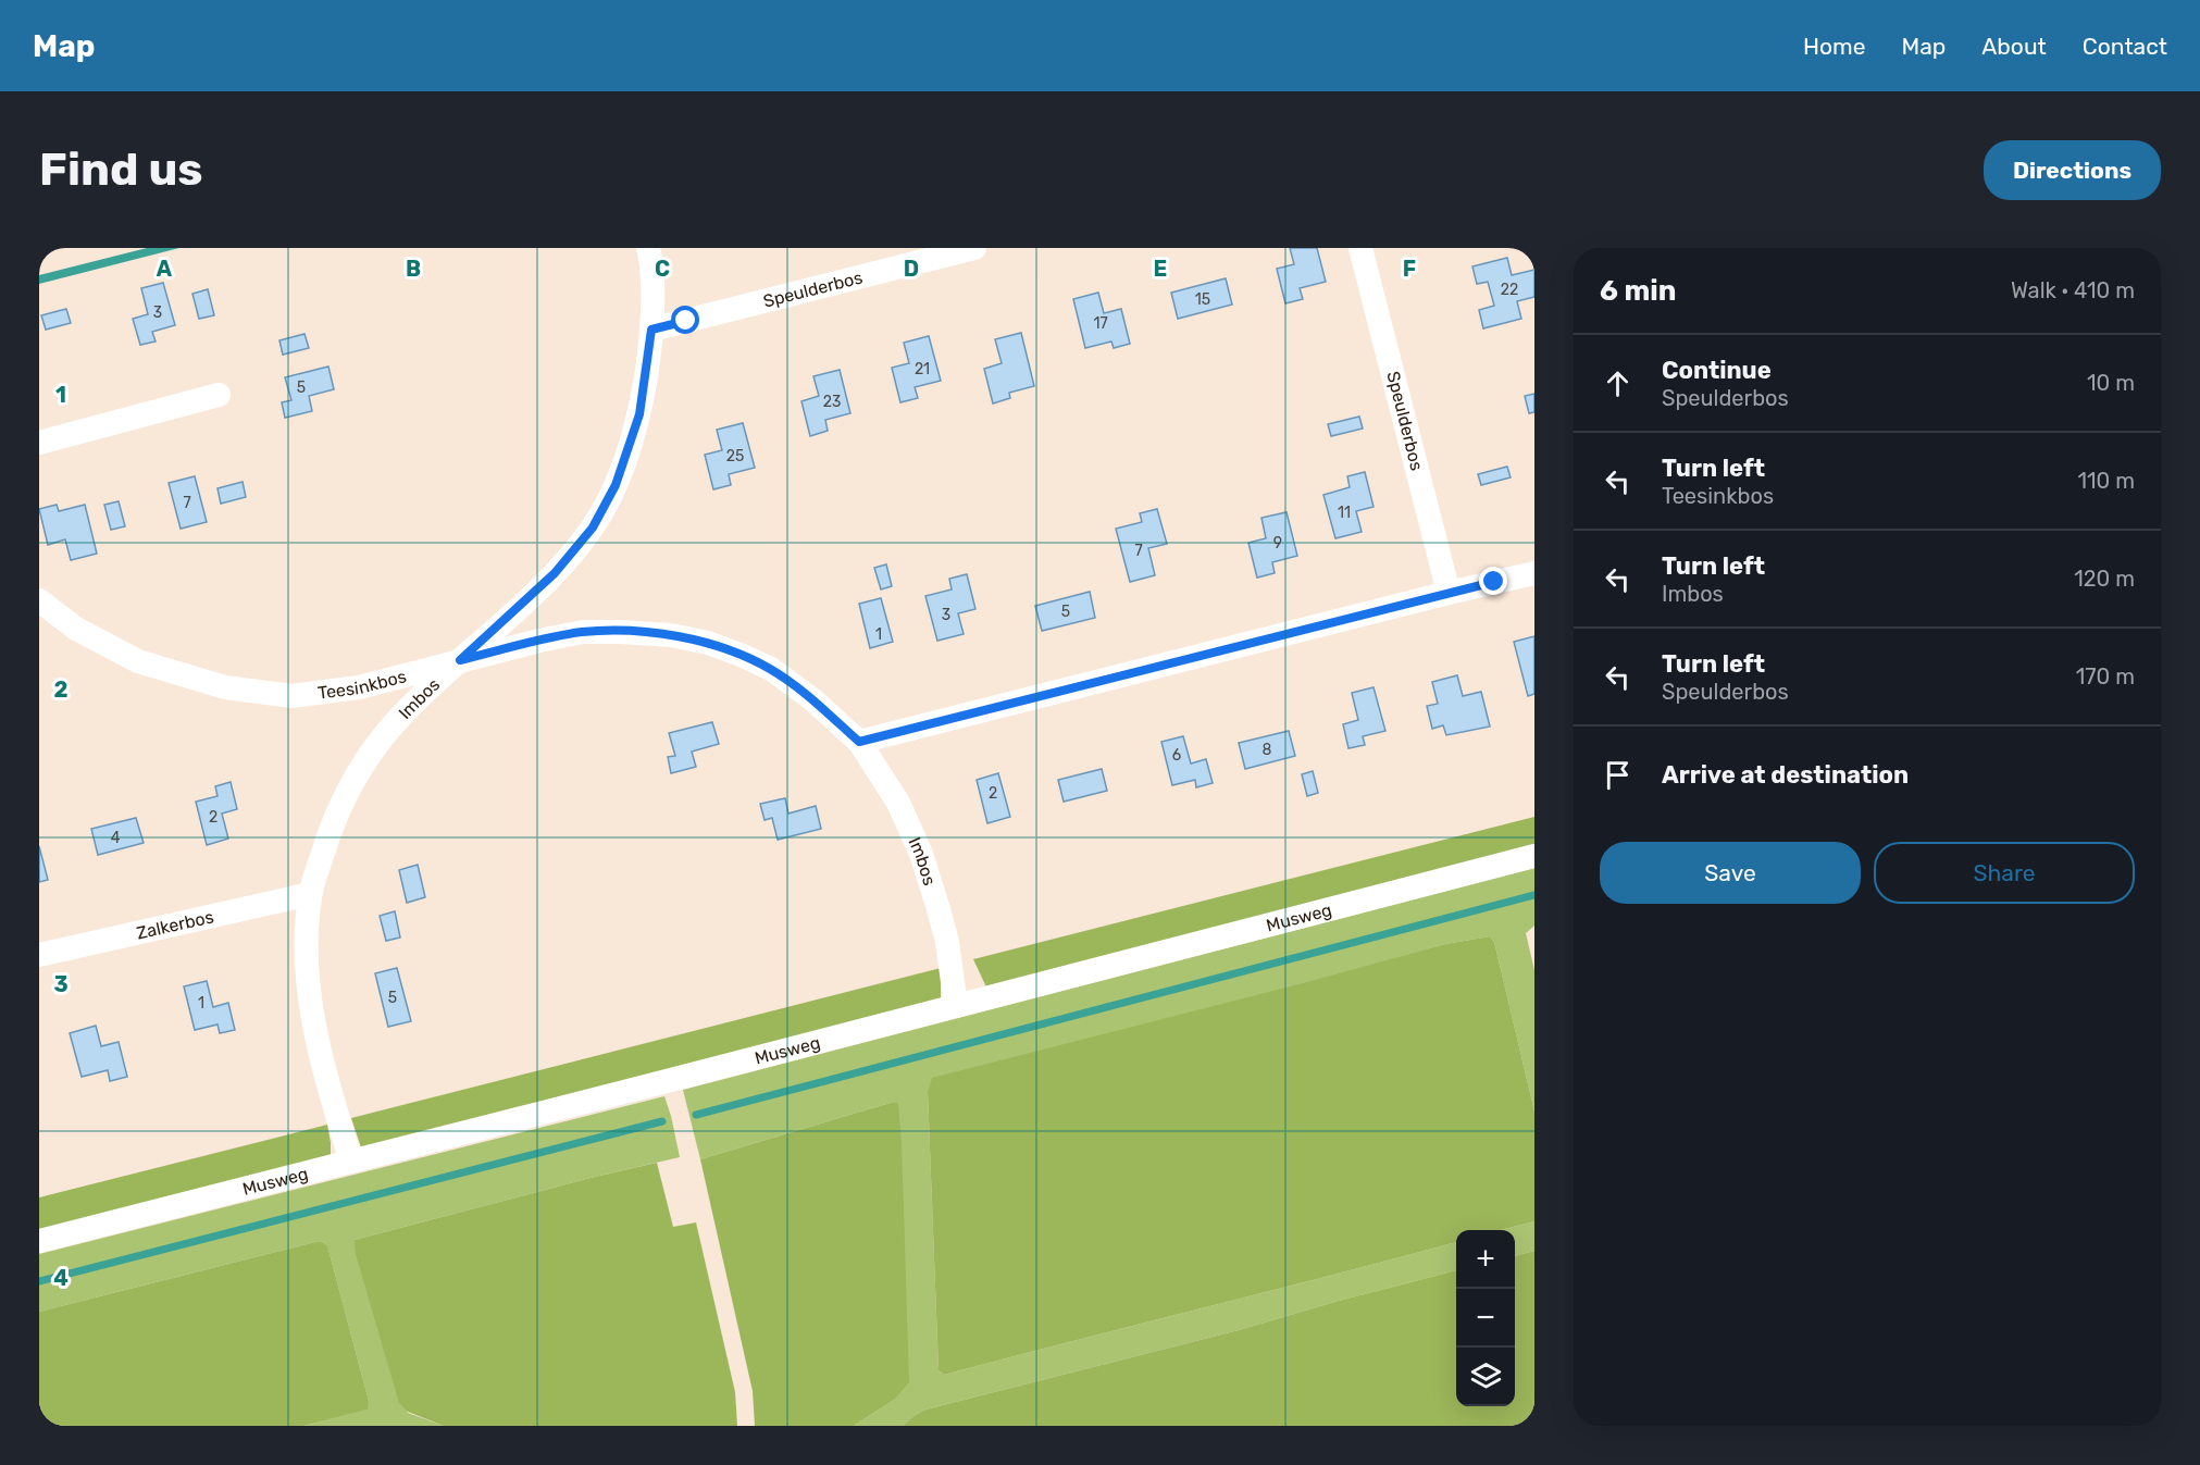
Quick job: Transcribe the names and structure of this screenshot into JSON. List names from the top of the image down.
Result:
{
  "streets": {
    "street": [
      "Speulderbos",
      "Teesinkbos",
      "Imbos",
      "Musweg",
      "Zalkerbos"
    ]
  },
  "crossings": [
    ["Speulderbos", "Teesinkbos"],
    ["Teesinkbos", "Imbos"],
    ["Imbos", "Musweg"],
    ["Imbos", "Zalkerbos"]
  ],
  "house_numbers": [
    "22",
    "15",
    "3",
    "17",
    "21",
    "5",
    "23",
    "25",
    "7",
    "11",
    "9",
    "7",
    "5",
    "3",
    "1",
    "8",
    "6",
    "2",
    "2",
    "4",
    "5",
    "1"
  ],
  "page": {
    "header": "Map",
    "nav": [
      "Home",
      "Map",
      "About",
      "Contact"
    ],
    "buttons": [
      "Directions",
      ["Save", "Share"]
    ],
    "title": "Find us",
    "heading": ["6 min", "Walk · 410 m"],
    "list": [
      ["Continue", "Speulderbos", "10 m"],
      ["Turn left", "Teesinkbos", "110 m"],
      ["Turn left", "Imbos", "120 m"],
      ["Turn left", "Speulderbos", "170 m"],
      "Arrive at destination"
    ],
    "map_buttons": ["+", "−"]
  },
  "grid": {
    "columns": [
      "A",
      "B",
      "C",
      "D",
      "E",
      "F"
    ],
    "rows": [
      "1",
      "2",
      "3",
      "4"
    ]
  }
}
